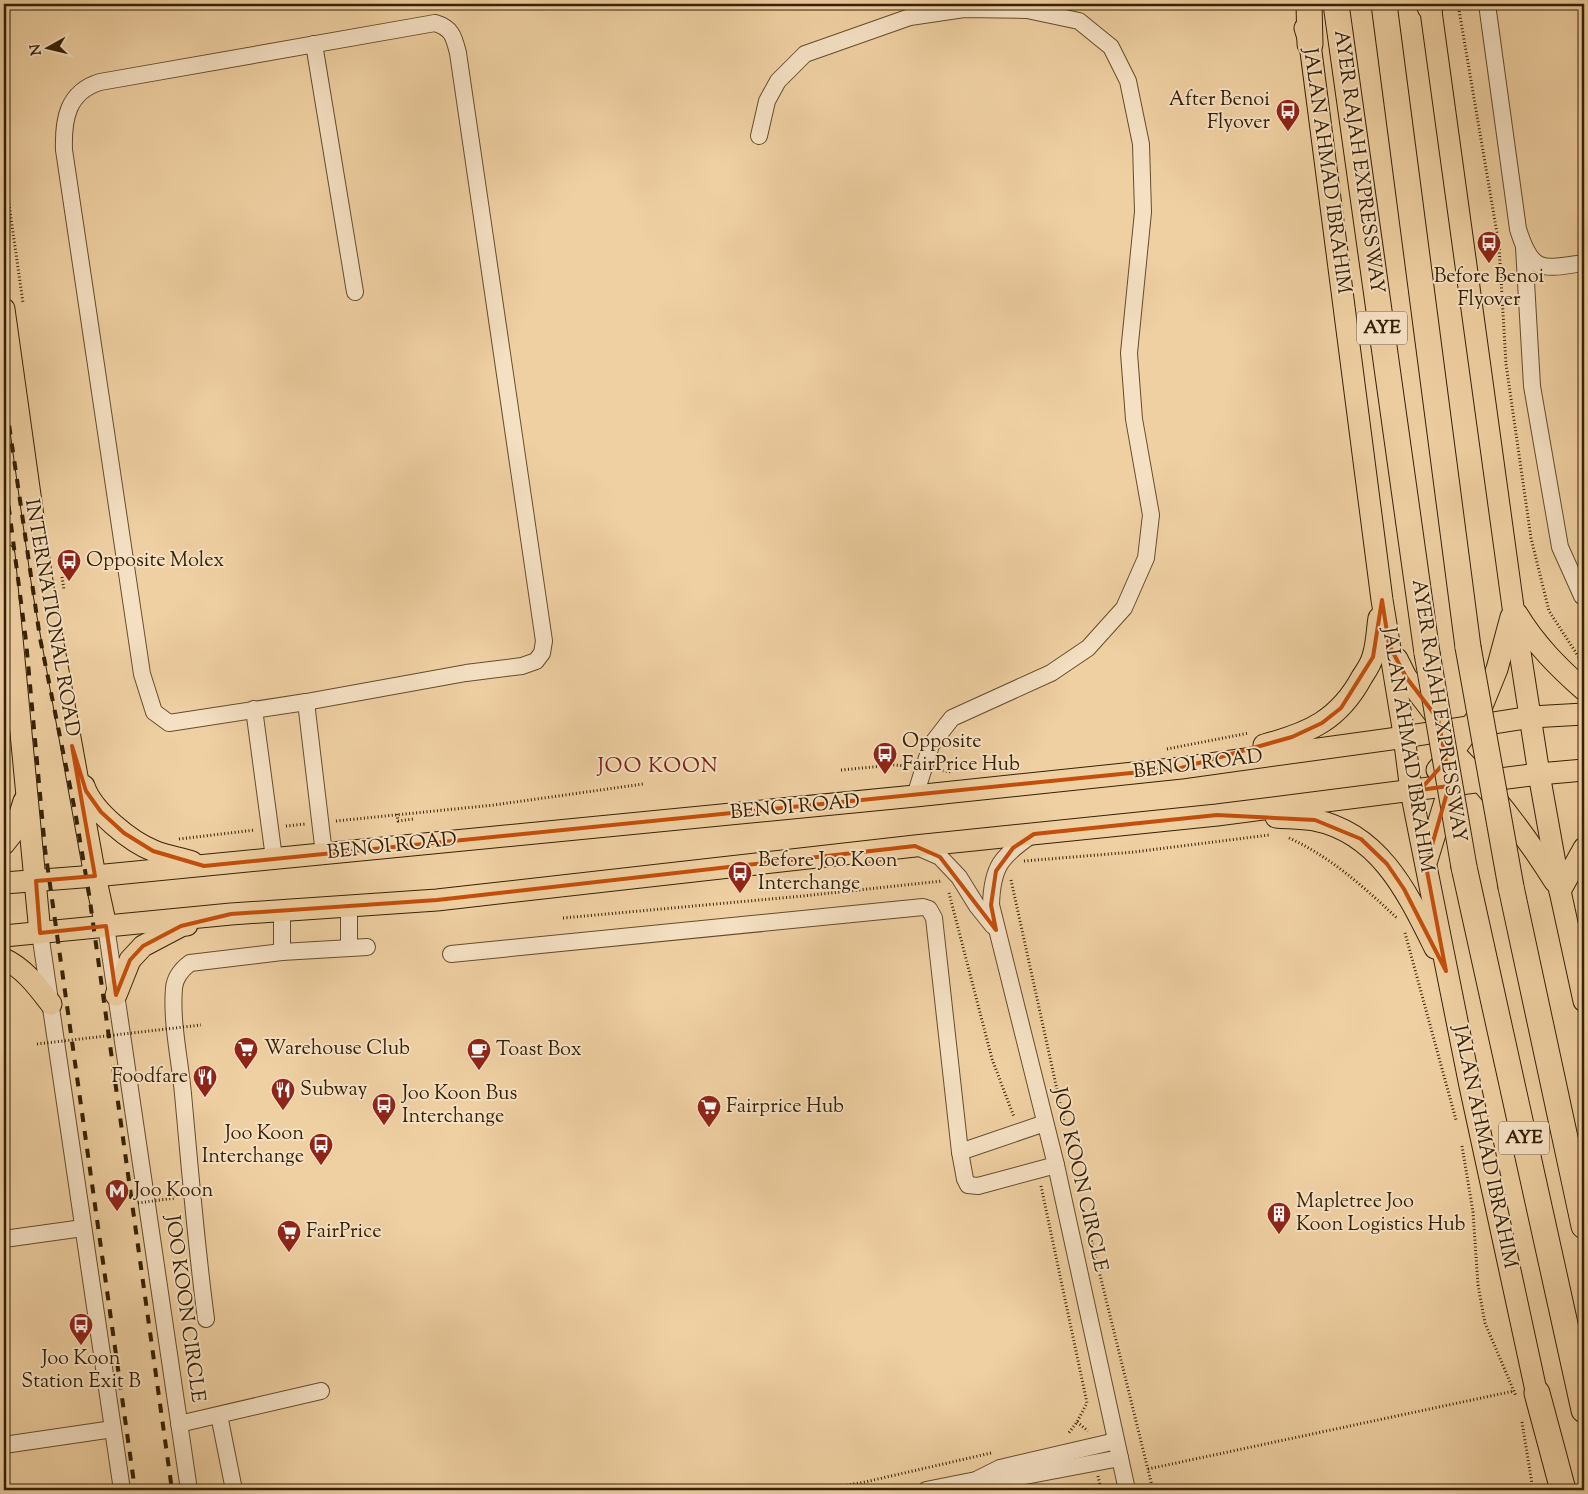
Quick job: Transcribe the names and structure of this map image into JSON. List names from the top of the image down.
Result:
{
  "streets": {
    "highway": ["AYER RAJAH EXPRESSWAY", "AYE"],
    "main road": ["JALAN AHMAD IBRAHIM", "INTERNATIONAL ROAD", "BENOI ROAD"],
    "street": ["JOO KOON CIRCLE"]
  },
  "crossings": [
    ["JALAN AHMAD IBRAHIM", "BENOI ROAD"],
    ["INTERNATIONAL ROAD", "BENOI ROAD"],
    ["INTERNATIONAL ROAD", "JOO KOON CIRCLE"]
  ],
  "districts": ["JOO KOON"],
  "places": {
    "bus stop": [
      "After Benoi Flyover",
      "Before Benoi Flyover",
      "Opposite Molex",
      "Opposite FairPrice Hub",
      "Before Joo Koon Interchange",
      "Joo Koon Bus Interchange",
      "Joo Koon Interchange",
      "Joo Koon Station Exit B"
    ],
    "supermarket": ["Warehouse Club", "Fairprice Hub", "FairPrice"],
    "cafe": ["Toast Box"],
    "restaurant": ["Foodfare", "Subway"],
    "metro station": ["Joo Koon"],
    "building": ["Mapletree Joo Koon Logistics Hub"]
  },
  "north": "left"
}
